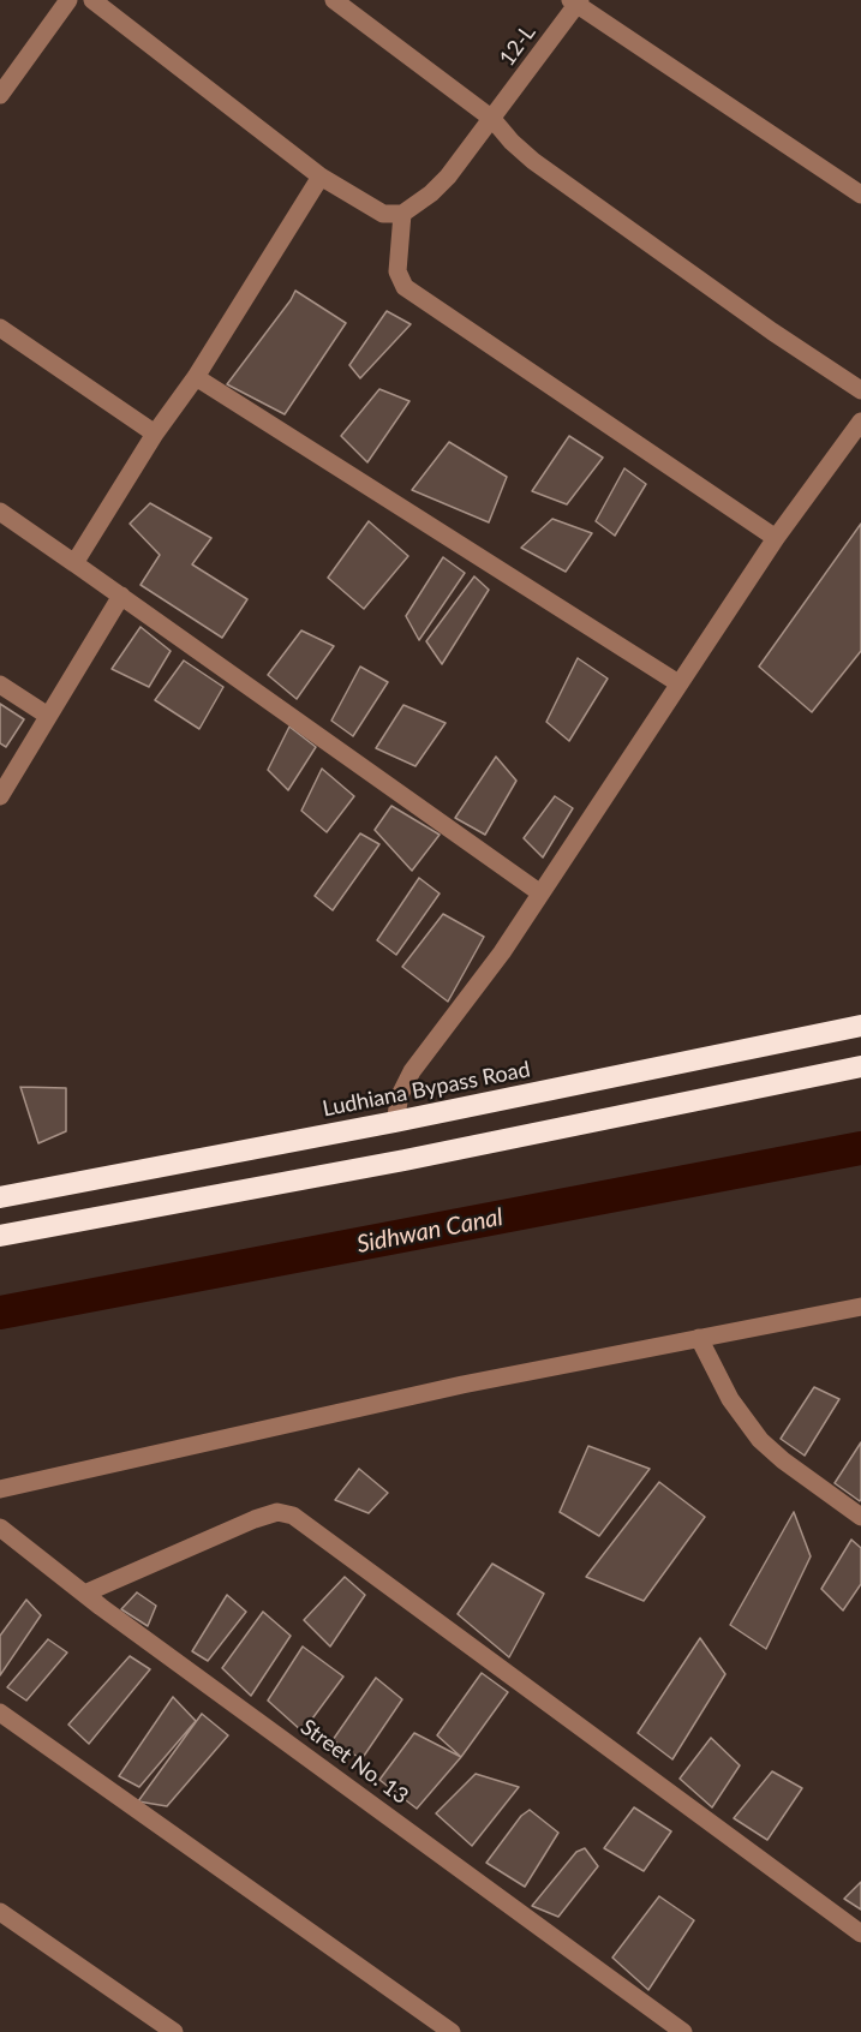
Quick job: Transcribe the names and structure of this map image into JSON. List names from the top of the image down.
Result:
{
  "streets": {
    "highway": ["Ludhiana Bypass Road"],
    "street": ["12-L", "Street No. 13"]
  },
  "water": ["Sidhwan Canal"]
}
